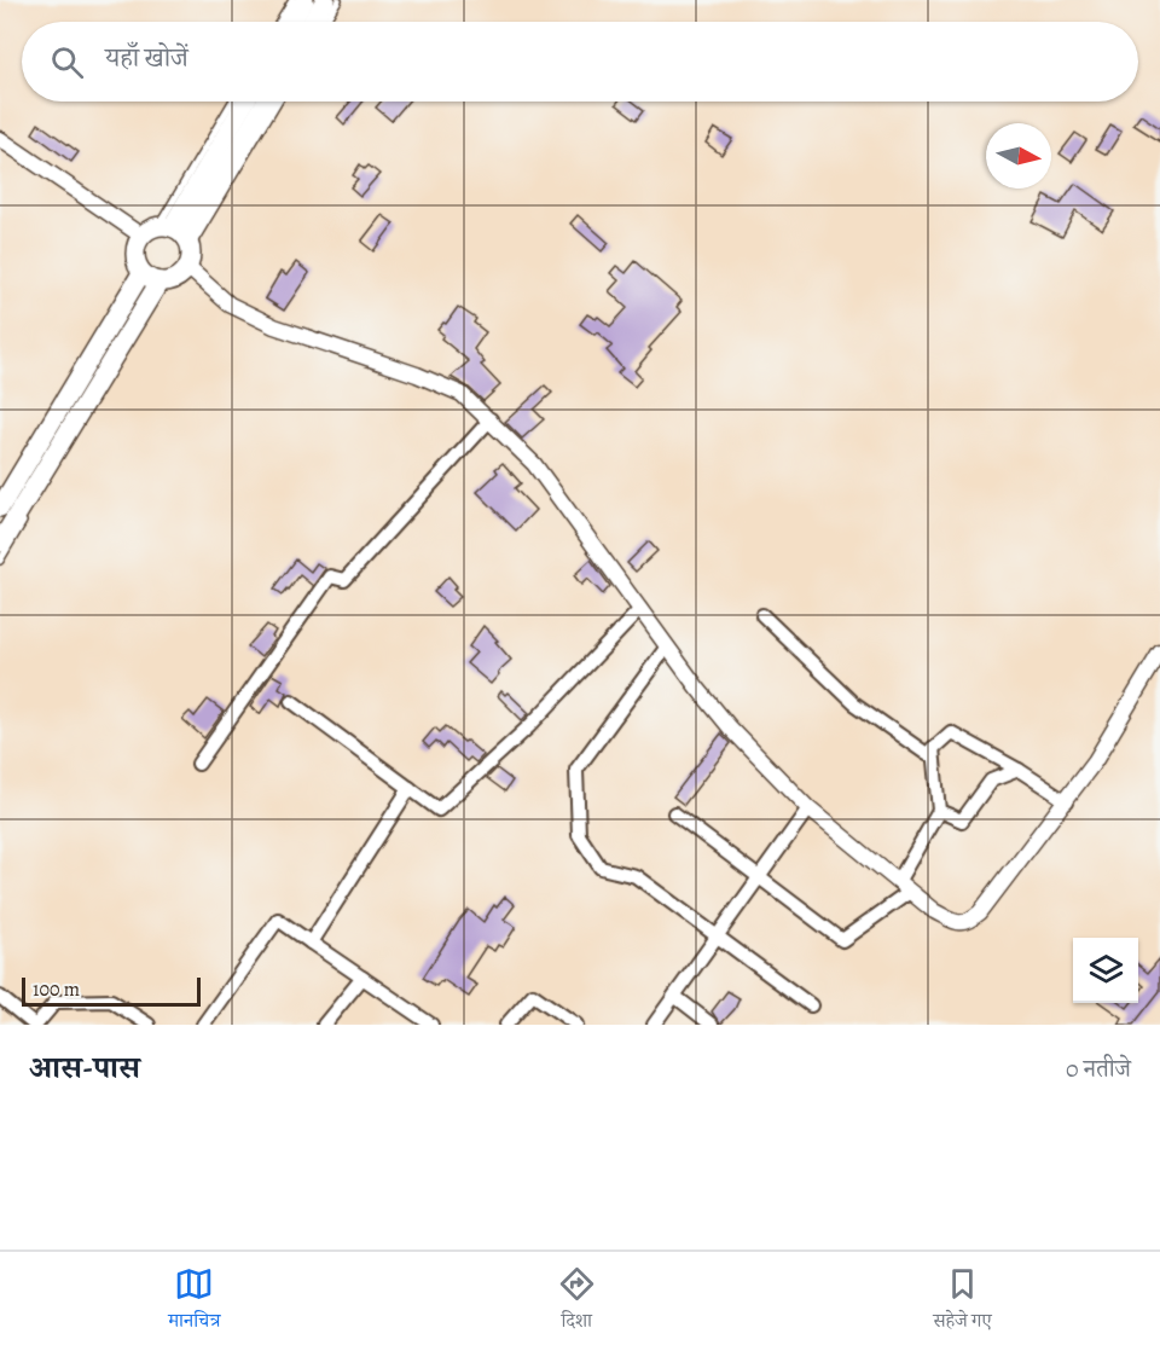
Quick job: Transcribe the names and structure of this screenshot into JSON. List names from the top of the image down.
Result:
{
  "scale_bar": "100 m",
  "north": "right",
  "page": {
    "search": "यहाँ खोजें",
    "scale": "100 m",
    "heading": ["आस-पास", "0 नतीजे"],
    "nav": ["मानचित्र", "दिशा", "सहेजे गए"]
  }
}
